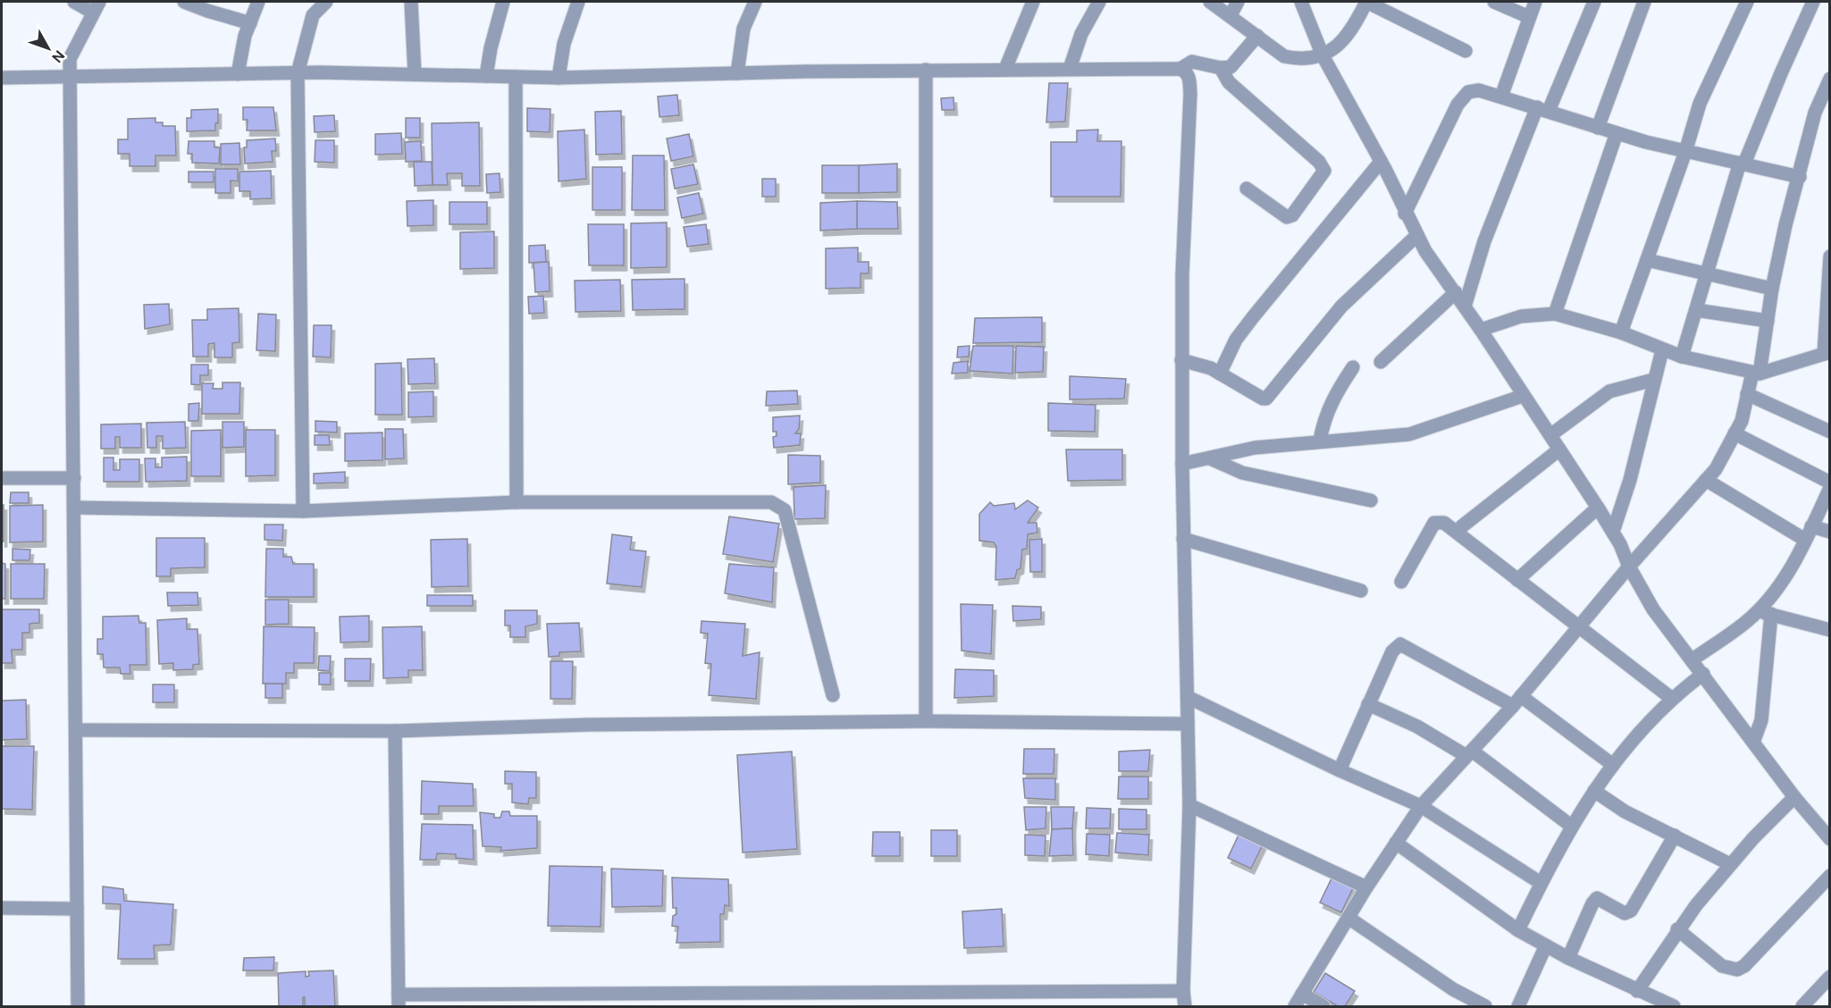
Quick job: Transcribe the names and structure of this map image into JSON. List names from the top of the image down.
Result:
{
  "north": "bottom right"
}
